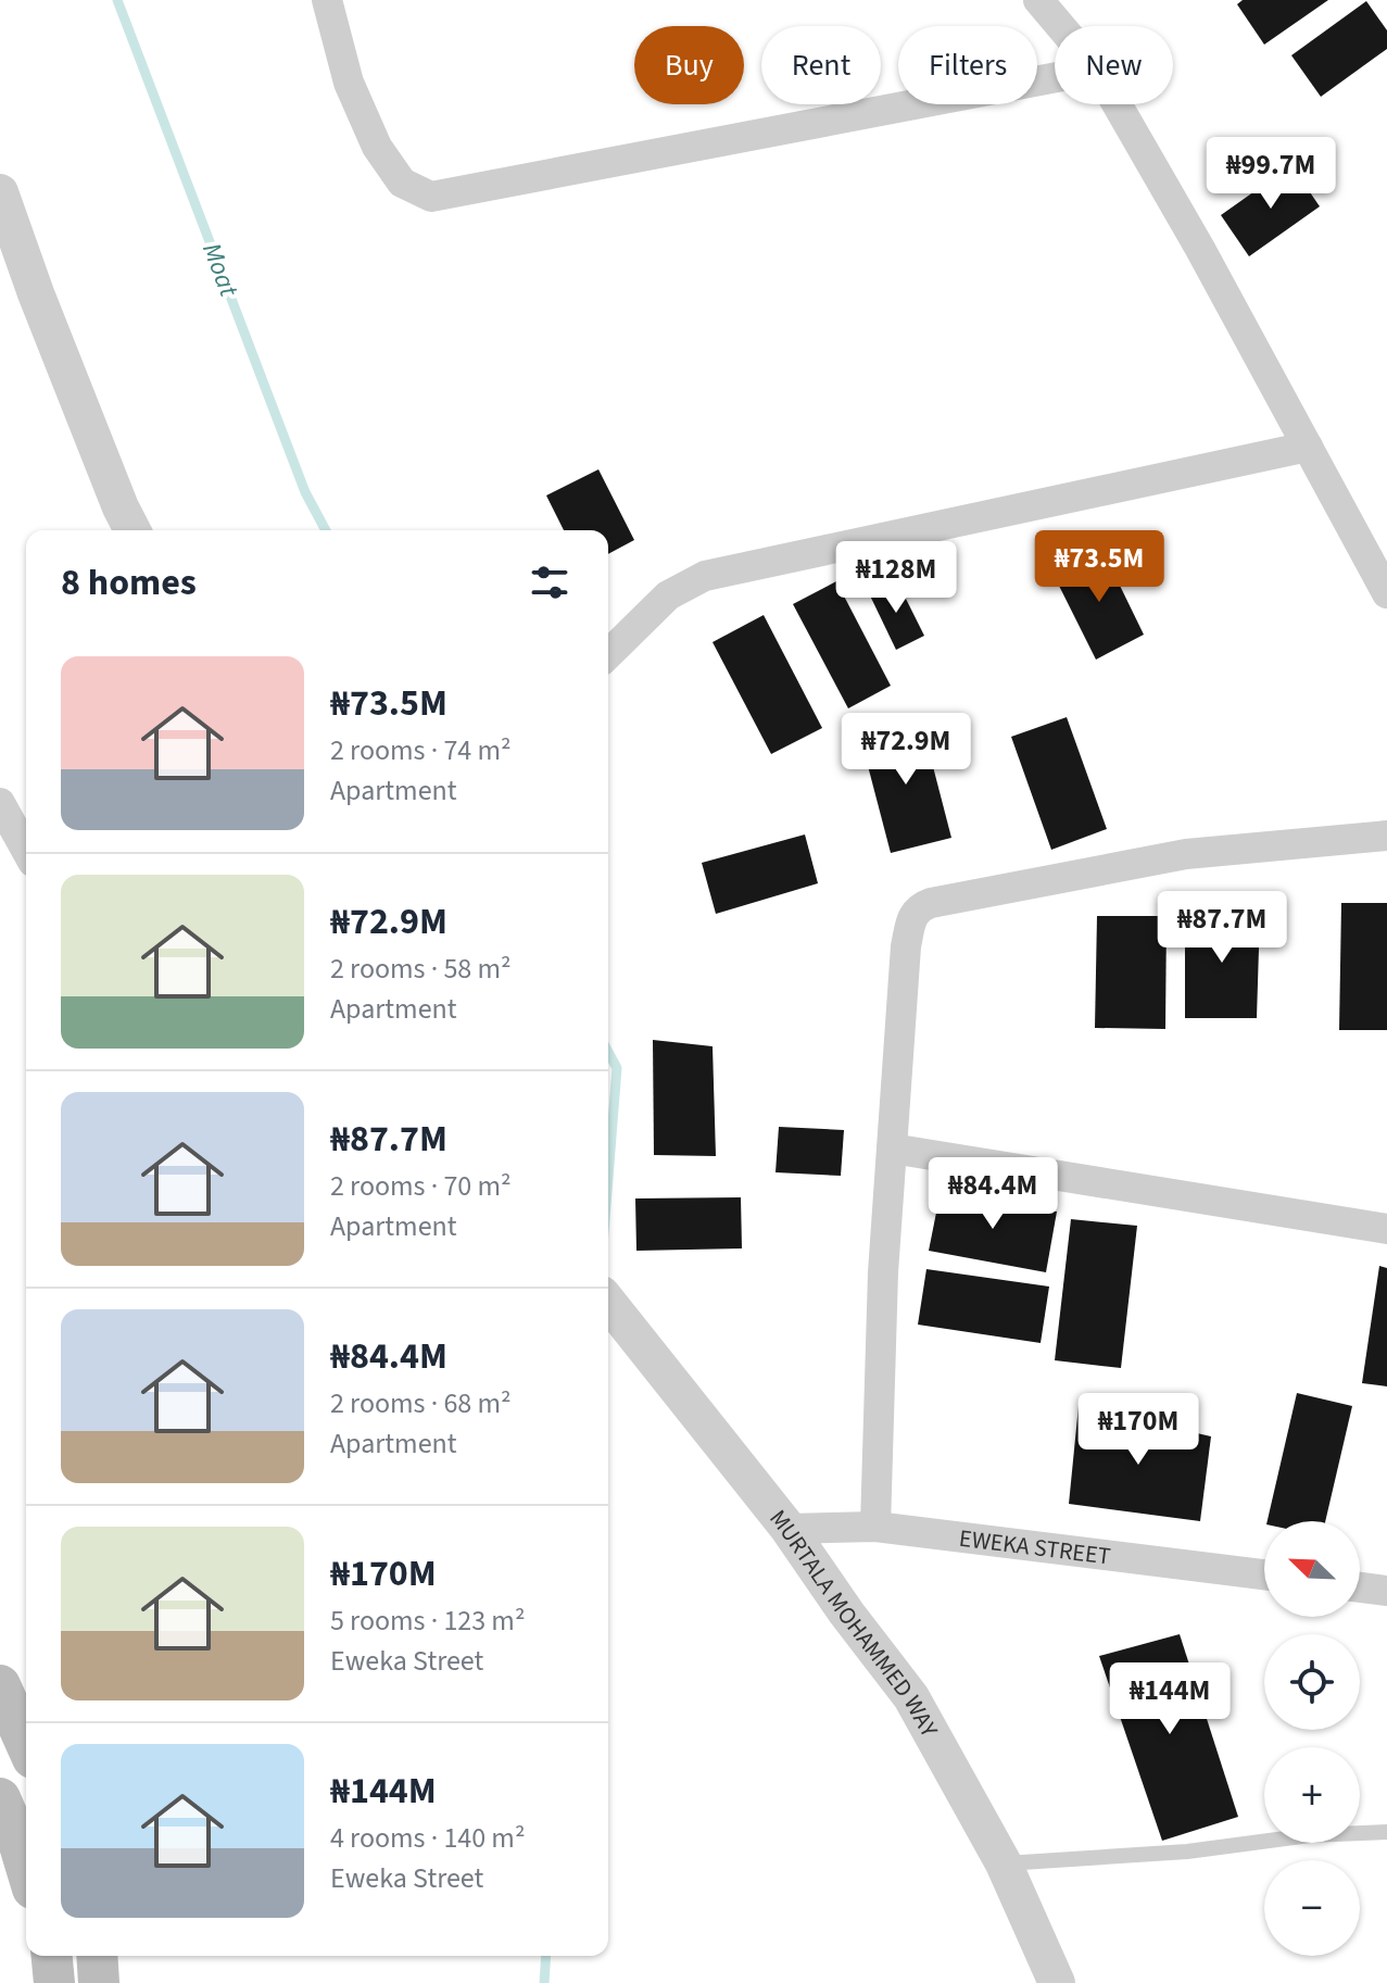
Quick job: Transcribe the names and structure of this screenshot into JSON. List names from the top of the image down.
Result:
{
  "streets": {
    "street": ["EWEKA STREET", "MURTALA MOHAMMED WAY"]
  },
  "crossings": [
    ["EWEKA STREET", "MURTALA MOHAMMED WAY"]
  ],
  "water": ["Moat"],
  "north": "top left",
  "page": {
    "chip": [
      "Buy",
      "Rent",
      "Filters",
      "New"
    ],
    "price": [
      "₦99.7M",
      "₦73.5M",
      "₦128M",
      "₦72.9M",
      "₦87.7M",
      "₦84.4M",
      "₦170M",
      "₦144M"
    ],
    "heading": "8 homes",
    "list": [
      {
        "name": "₦73.5M",
        "note": "2 rooms · 74 m² · Apartment"
      },
      {
        "name": "₦72.9M",
        "note": "2 rooms · 58 m² · Apartment"
      },
      {
        "name": "₦87.7M",
        "note": "2 rooms · 70 m² · Apartment"
      },
      {
        "name": "₦84.4M",
        "note": "2 rooms · 68 m² · Apartment"
      },
      {
        "name": "₦170M",
        "note": "5 rooms · 123 m² · Eweka Street"
      },
      {
        "name": "₦144M",
        "note": "4 rooms · 140 m² · Eweka Street"
      }
    ],
    "map_buttons": ["+", "−"]
  }
}
